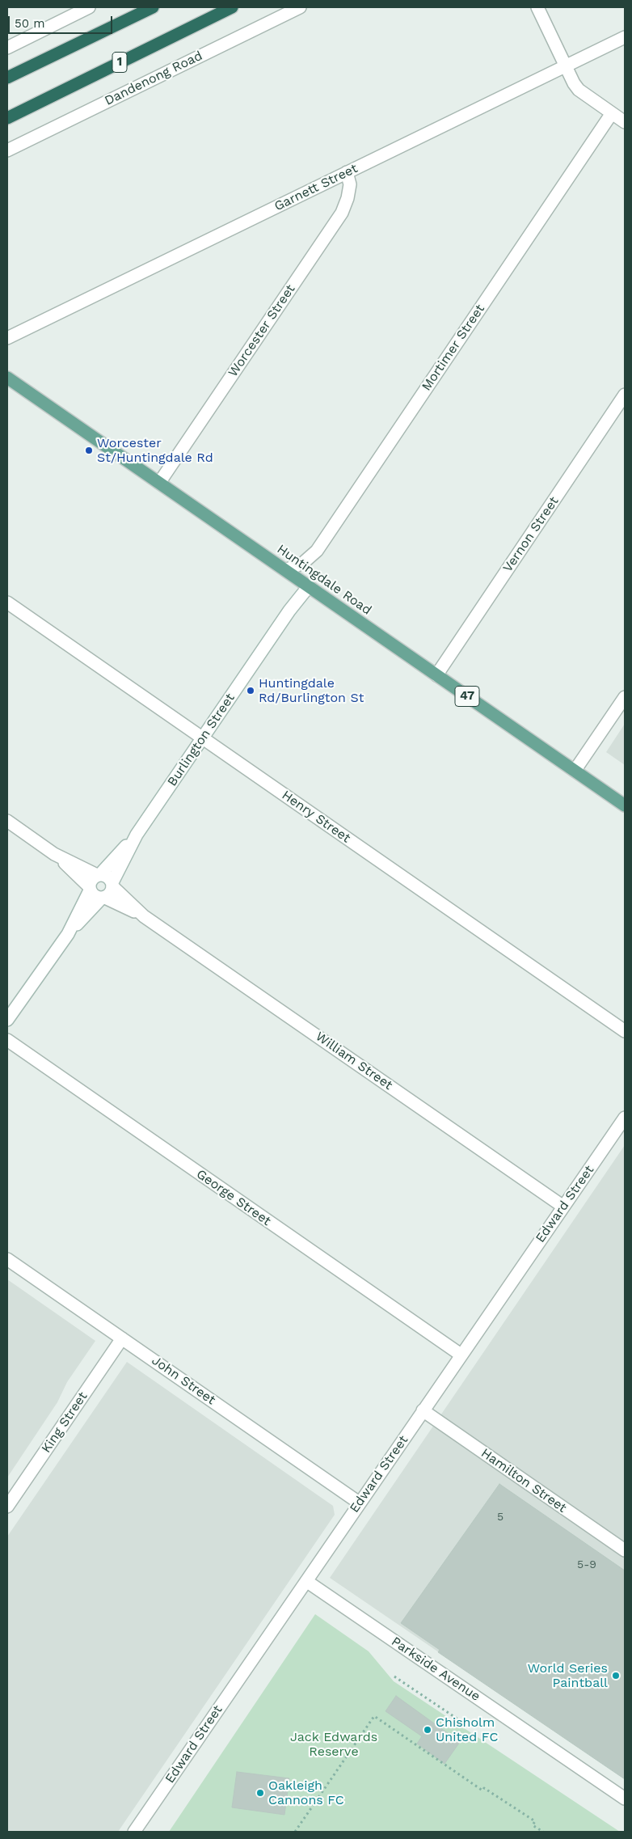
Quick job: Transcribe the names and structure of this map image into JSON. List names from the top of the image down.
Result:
{
  "streets": {
    "highway": ["1"],
    "main road": ["Huntingdale Road", "47"],
    "street": [
      "Dandenong Road",
      "Garnett Street",
      "Worcester Street",
      "Mortimer Street",
      "Vernon Street",
      "Burlington Street",
      "Henry Street",
      "William Street",
      "George Street",
      "Edward Street",
      "John Street",
      "King Street",
      "Hamilton Street",
      "Parkside Avenue"
    ]
  },
  "crossings": [
    ["Garnett Street", "Worcester Street"],
    ["Worcester Street", "Huntingdale Road"],
    ["Mortimer Street", "Huntingdale Road"],
    ["Vernon Street", "Huntingdale Road"],
    ["Huntingdale Road", "Burlington Street"],
    ["Burlington Street", "Henry Street"],
    ["Burlington Street", "William Street"],
    ["William Street", "Edward Street"],
    ["George Street", "Edward Street"],
    ["Edward Street", "John Street"],
    ["Edward Street", "Hamilton Street"],
    ["Edward Street", "Parkside Avenue"],
    ["John Street", "King Street"]
  ],
  "parks": ["Jack Edwards Reserve"],
  "places": [
    "Worcester St/Huntingdale Rd",
    "Huntingdale Rd/Burlington St",
    "World Series Paintball",
    "Chisholm United FC",
    "Oakleigh Cannons FC"
  ],
  "house_numbers": ["5", "5-9"],
  "scale_bar": "50 m"
}
